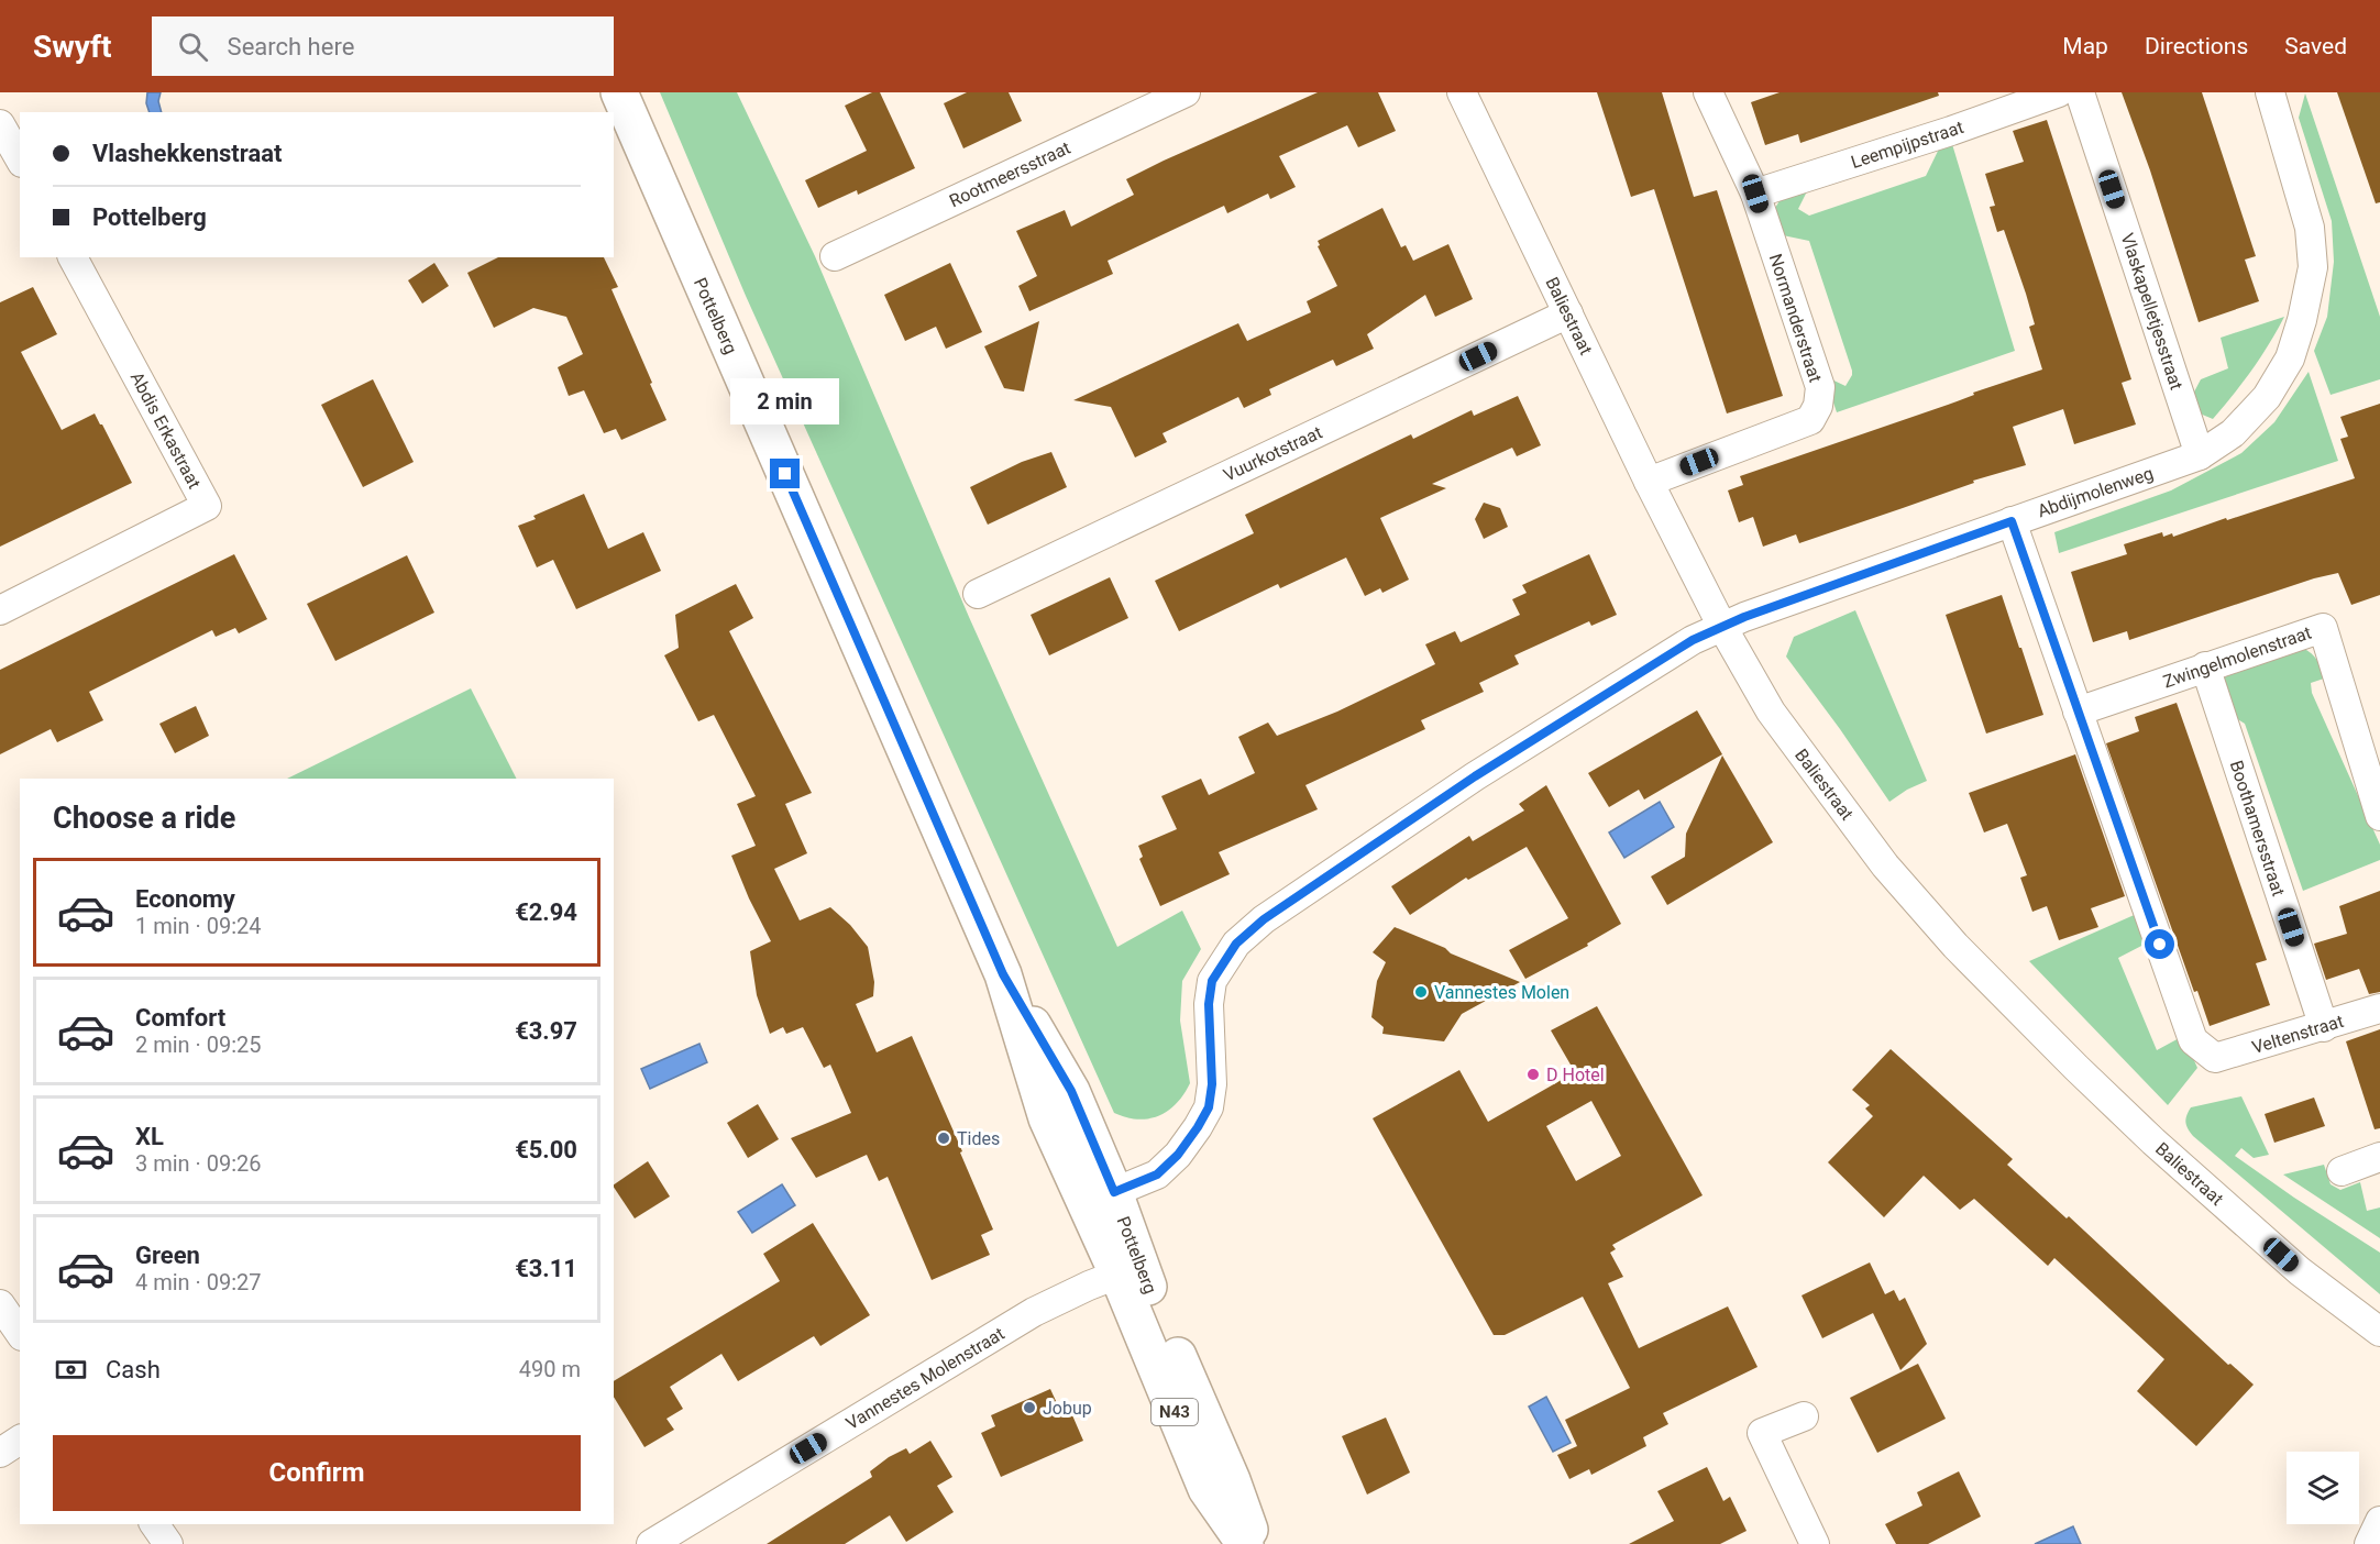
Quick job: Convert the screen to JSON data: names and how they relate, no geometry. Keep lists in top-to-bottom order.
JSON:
{
  "streets": {
    "main road": ["Pottelberg", "N43"],
    "street": [
      "Leempijpstraat",
      "Rootmeersstraat",
      "Vlaskapelletjesstraat",
      "Baliestraat",
      "Normanderstraat",
      "Abdis Erkastraat",
      "Vuurkotstraat",
      "Abdijmolenweg",
      "Zwingelmolenstraat",
      "Boothamersstraat",
      "Veltenstraat",
      "Vannestes Molenstraat"
    ]
  },
  "crossings": [
    ["Leempijpstraat", "Normanderstraat"],
    ["Vlaskapelletjesstraat", "Abdijmolenweg"],
    ["Pottelberg", "Abdijmolenweg"],
    ["Pottelberg", "Vannestes Molenstraat"],
    ["Baliestraat", "Normanderstraat"],
    ["Baliestraat", "Vuurkotstraat"],
    ["Baliestraat", "Abdijmolenweg"],
    ["Zwingelmolenstraat", "Boothamersstraat"],
    ["Zwingelmolenstraat", "Veltenstraat"],
    ["Boothamersstraat", "Veltenstraat"]
  ],
  "places": [
    "Vannestes Molen",
    "D Hotel",
    "Tides",
    "Jobup"
  ],
  "page": {
    "header": "Swyft",
    "search": "Search here",
    "nav": ["Map", "Directions", "Saved"],
    "banner": ["Vlashekkenstraat", "Pottelberg"],
    "bubble": "2 min",
    "heading": "Choose a ride",
    "list": [
      {
        "name": "Economy",
        "note": "1 min · 09:24",
        "value": "€2.94"
      },
      {
        "name": "Comfort",
        "note": "2 min · 09:25",
        "value": "€3.97"
      },
      {
        "name": "XL",
        "note": "3 min · 09:26",
        "value": "€5.00"
      },
      {
        "name": "Green",
        "note": "4 min · 09:27",
        "value": "€3.11"
      }
    ],
    "pay": ["Cash", "490 m"],
    "buttons": "Confirm"
  }
}
